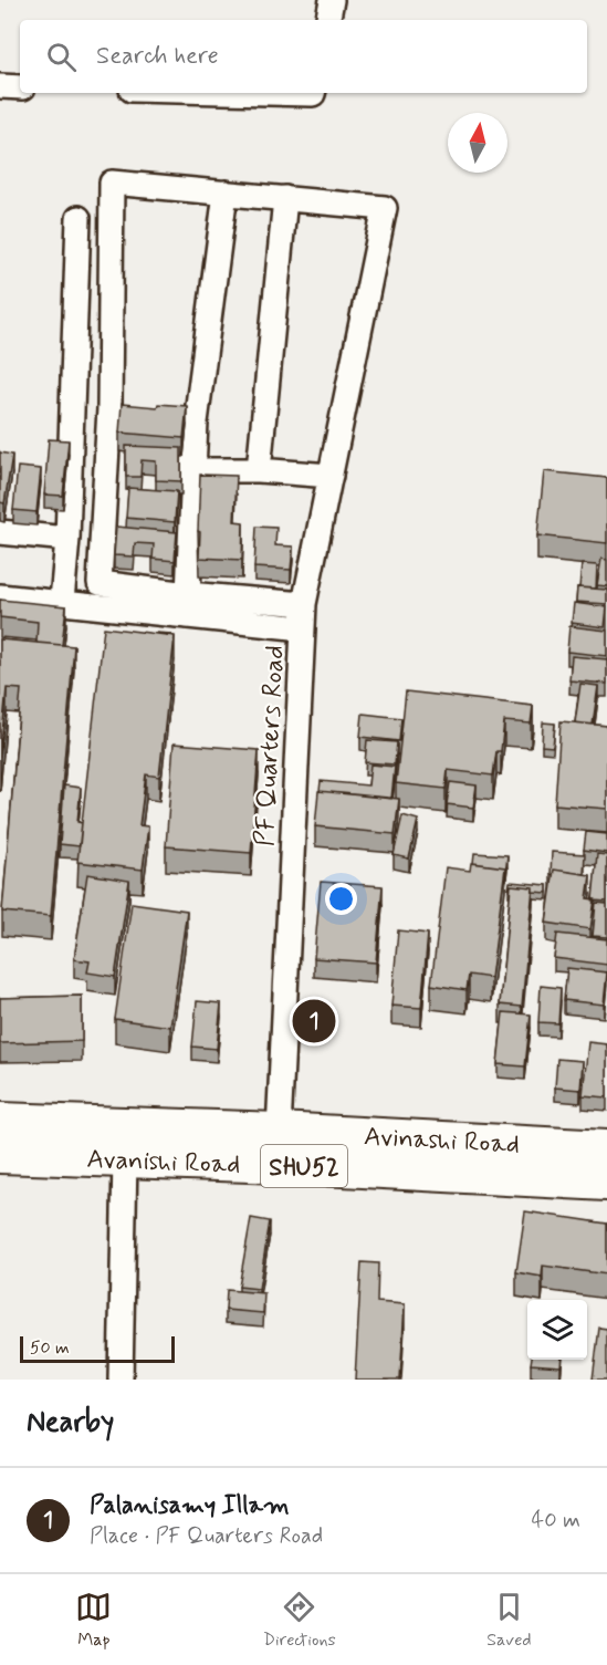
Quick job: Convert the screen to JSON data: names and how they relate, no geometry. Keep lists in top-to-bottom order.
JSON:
{
  "streets": {
    "main road": ["Avinashi Road", "Avanishi Road", "SHU52"],
    "street": ["PF Quarters Road"]
  },
  "crossings": [
    ["PF Quarters Road", "Avinashi Road"]
  ],
  "scale_bar": "50 m",
  "north": "top",
  "page": {
    "search": "Search here",
    "pins": "1",
    "scale": "50 m",
    "heading": "Nearby",
    "list": [
      {
        "mark": "1",
        "name": "Palanisamy Illam",
        "note": "Place · PF Quarters Road",
        "value": "40 m"
      }
    ],
    "nav": ["Map", "Directions", "Saved"]
  }
}
